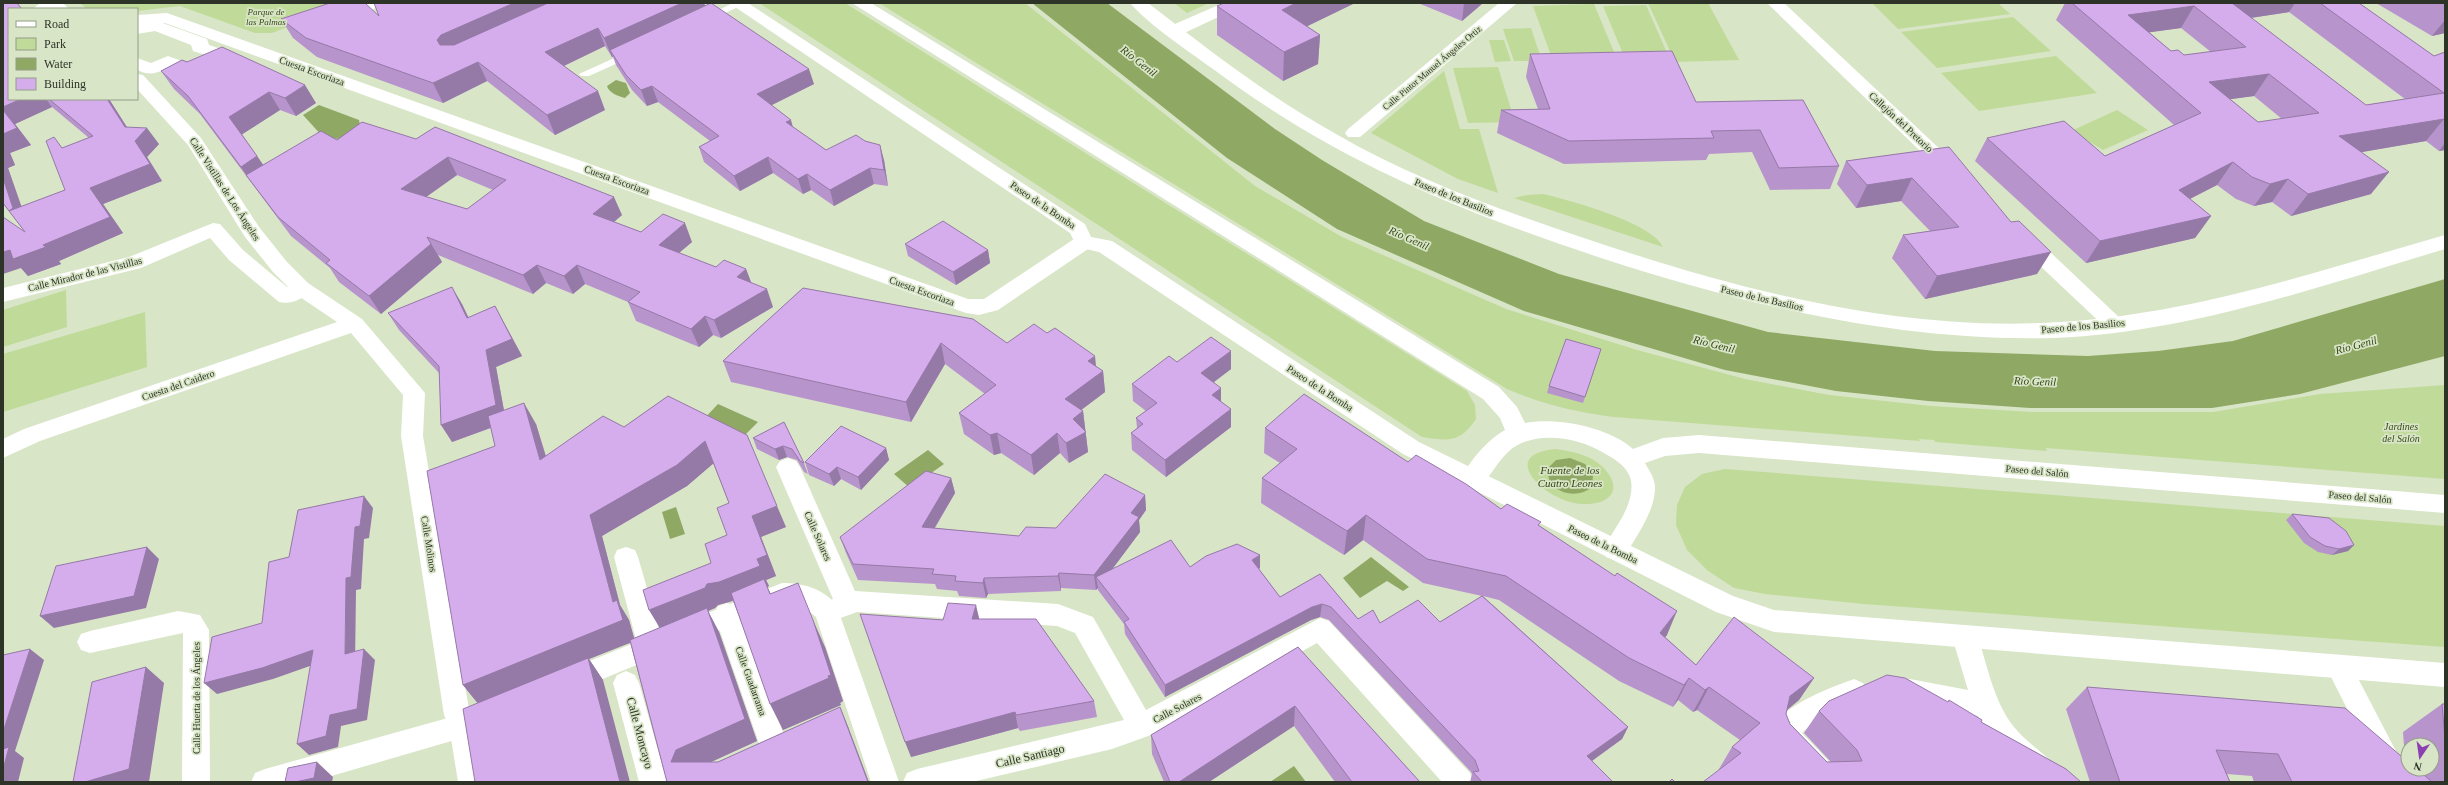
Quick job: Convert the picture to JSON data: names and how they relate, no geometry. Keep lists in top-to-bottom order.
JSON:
{
  "streets": {
    "main road": [
      "Calle Pintor Manuel Ángeles Ortiz",
      "Cuesta Escoriaza",
      "Callejón del Pretorio",
      "Calle Vistillas de Los Ángeles",
      "Paseo de los Basilios",
      "Paseo de la Bomba",
      "Calle Mirador de las Vistillas",
      "Cuesta del Caidero",
      "Paseo del Salón",
      "Calle Solares",
      "Calle Molinos",
      "Calle Guadarrama",
      "Calle Huerta de los Ángeles",
      "Calle Moncayo",
      "Calle Santiago"
    ]
  },
  "crossings": [
    ["Cuesta Escoriaza", "Paseo de la Bomba"],
    ["Calle Vistillas de Los Ángeles", "Calle Mirador de las Vistillas"],
    ["Calle Vistillas de Los Ángeles", "Cuesta del Caidero"],
    ["Calle Vistillas de Los Ángeles", "Calle Molinos"],
    ["Cuesta del Caidero", "Calle Molinos"],
    ["Calle Solares", "Calle Santiago"]
  ],
  "water": ["Río Genil", "Fuente de los Cuatro Leones"],
  "parks": ["Parque de las Palmas", "Jardines del Salón"],
  "legend": [
    "Road",
    "Park",
    "Water",
    "Building"
  ],
  "north": "bottom"
}
